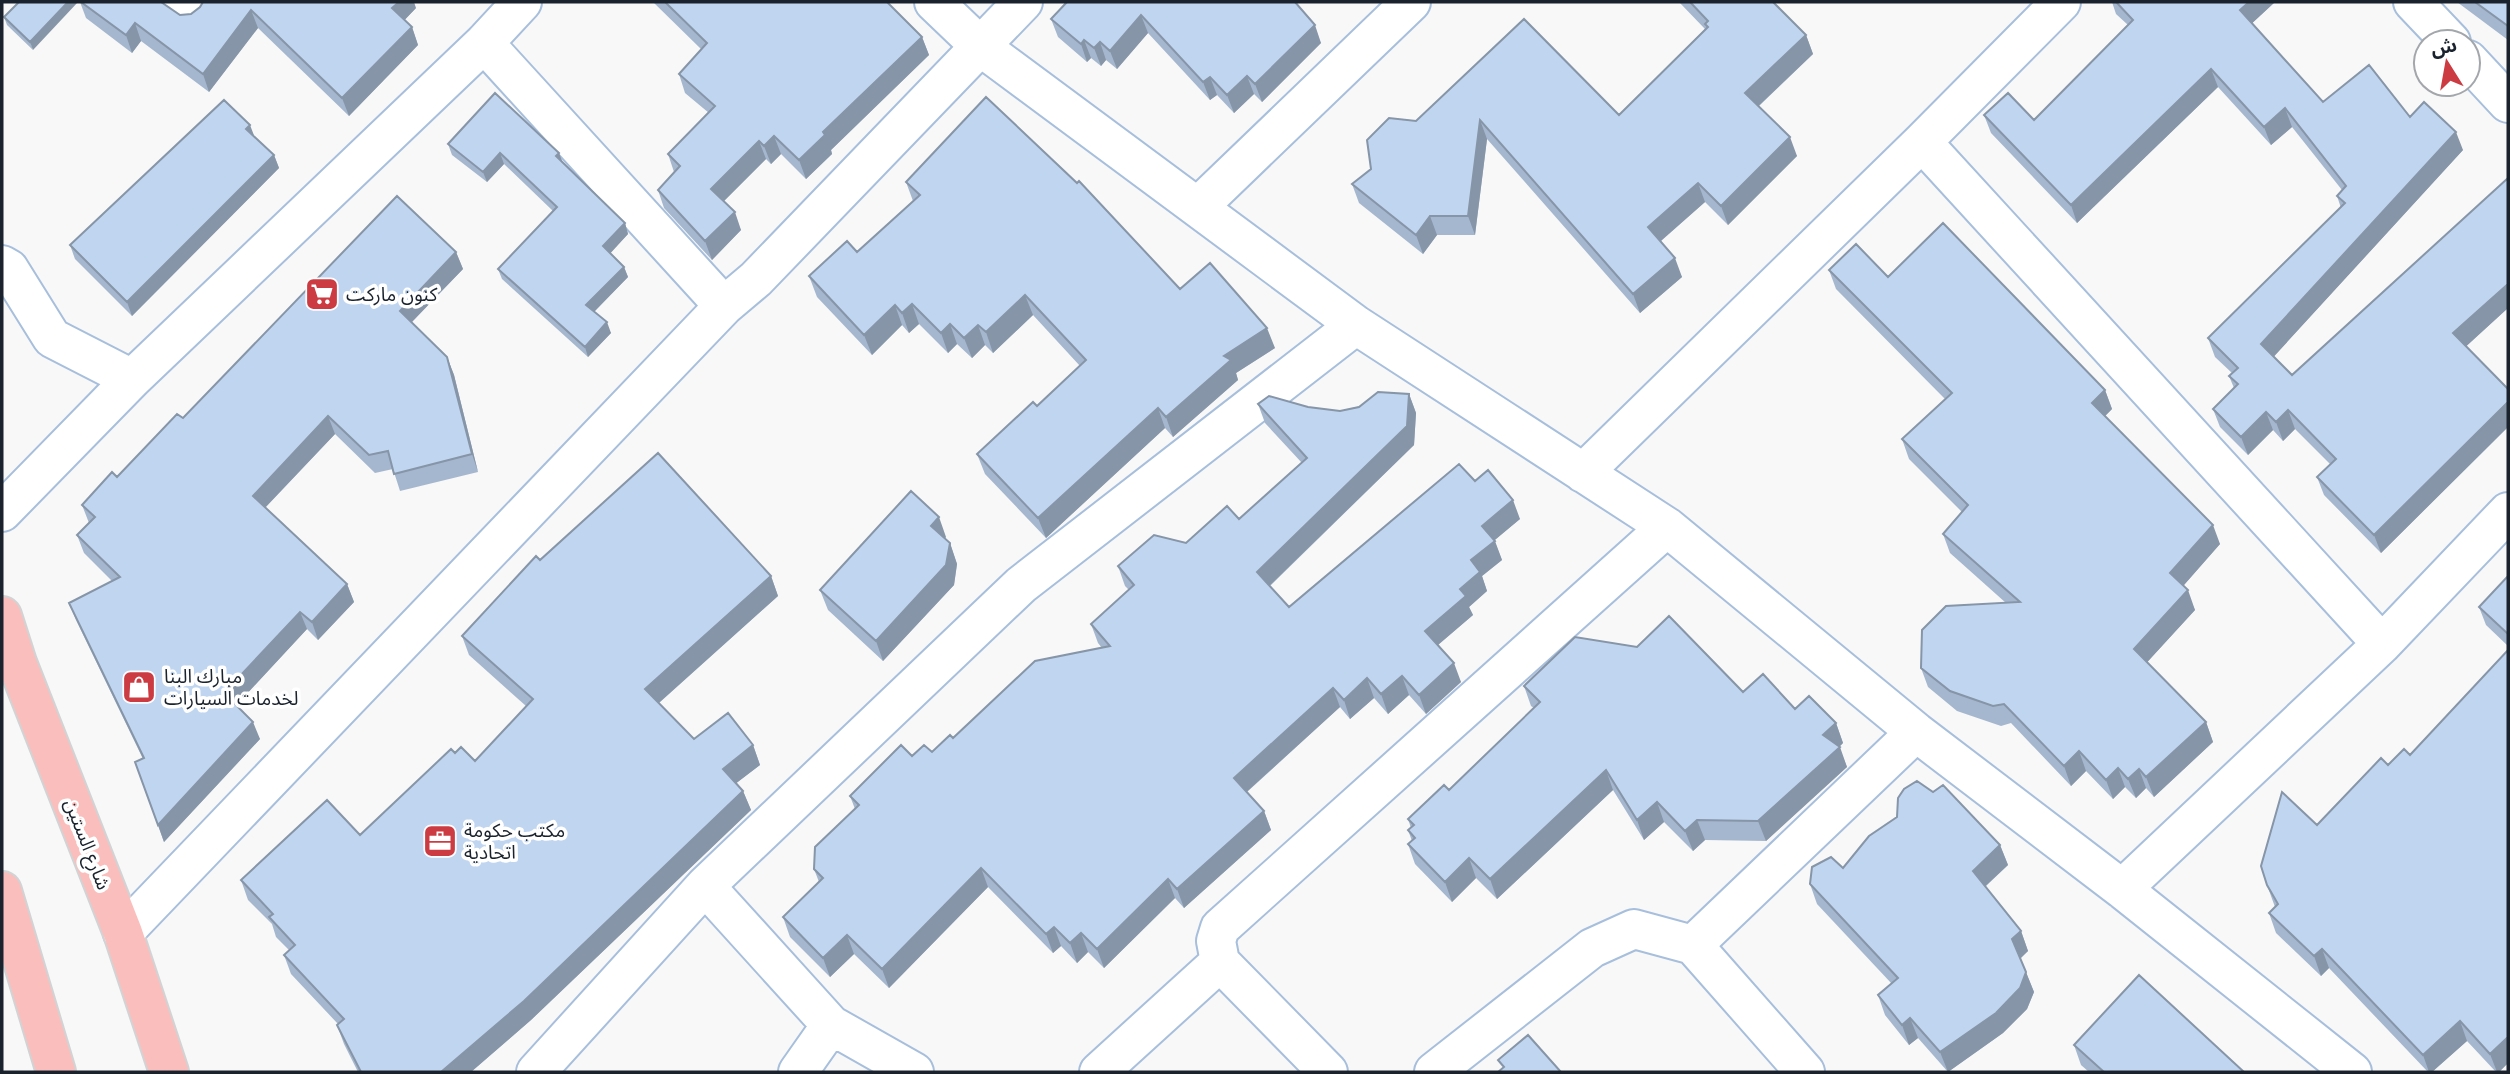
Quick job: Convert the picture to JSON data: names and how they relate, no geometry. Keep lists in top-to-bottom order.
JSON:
{
  "streets": {
    "main road": ["شارع الستين"]
  },
  "places": {
    "supermarket": ["كنون ماركت"],
    "shop": ["مبارك البنا لخدمات السيارات"],
    "office": ["مكتب حكومة اتحادية"]
  },
  "north": "top"
}
